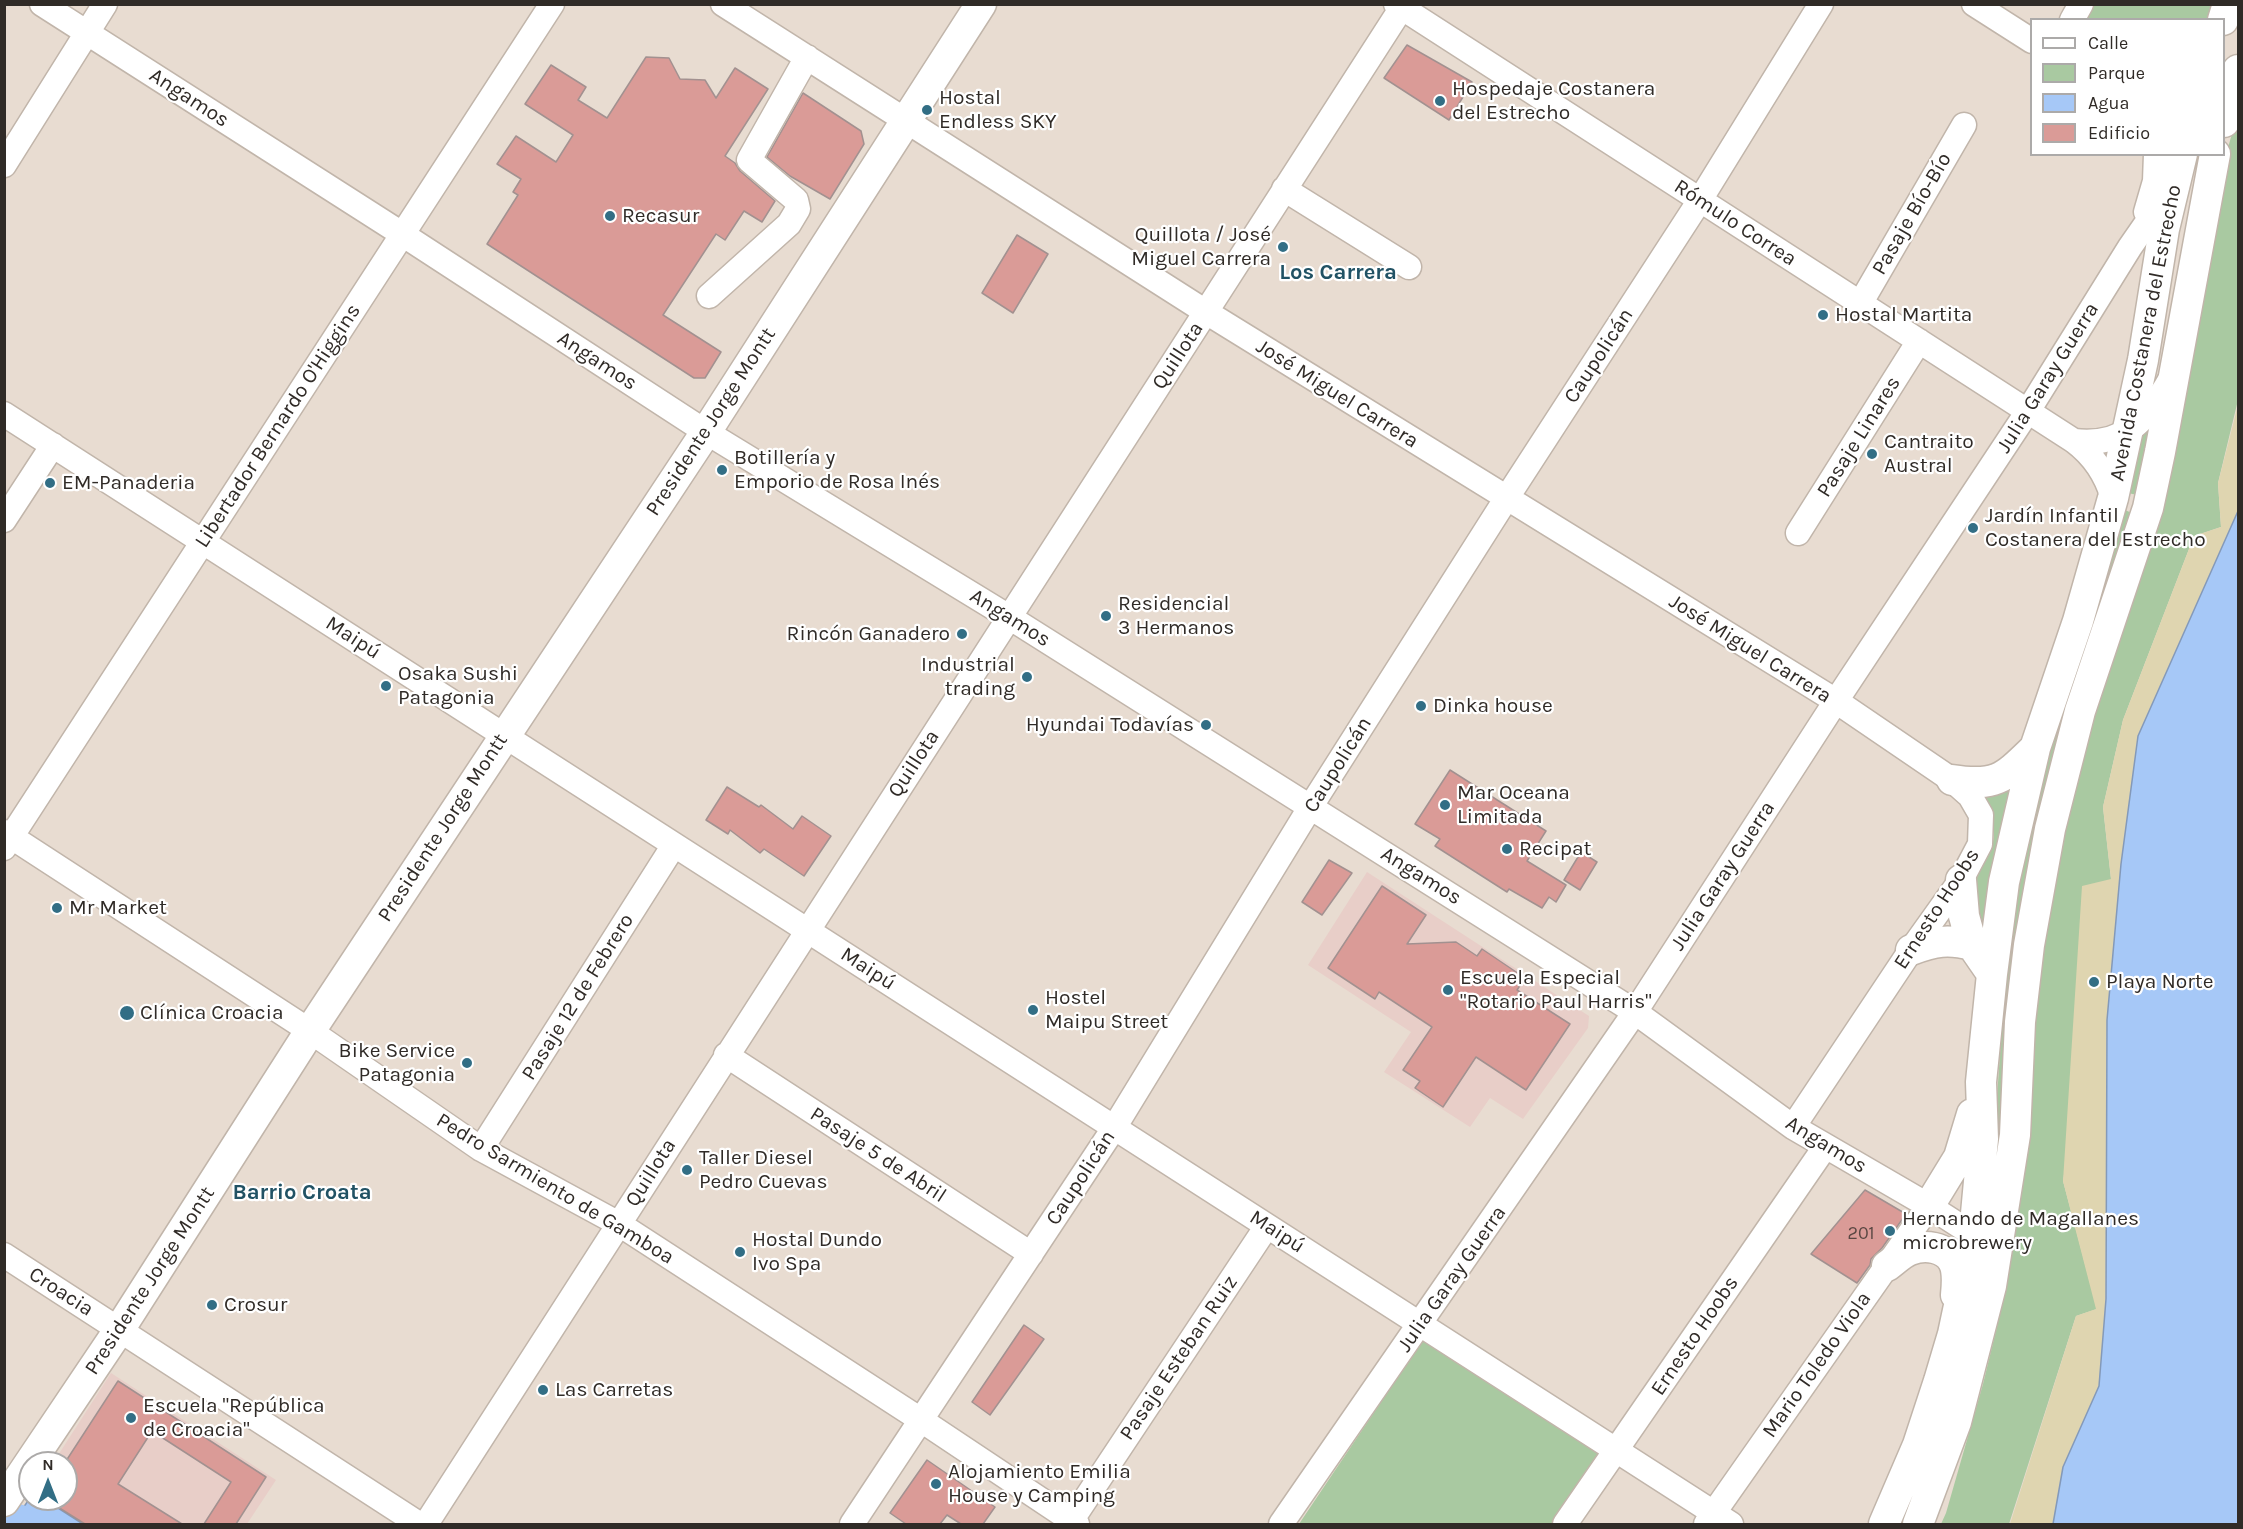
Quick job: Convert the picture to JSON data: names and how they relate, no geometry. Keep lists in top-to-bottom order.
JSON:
{
  "streets": {
    "main road": ["Avenida Costanera del Estrecho", "Presidente Jorge Montt"],
    "street": [
      "Angamos",
      "Pasaje Bío-Bío",
      "Rómulo Correa",
      "Quillota",
      "Caupolicán",
      "Julia Garay Guerra",
      "José Miguel Carrera",
      "Libertador Bernardo O'Higgins",
      "Pasaje Linares",
      "Maipú",
      "Ernesto Hoobs",
      "Pasaje 12 de Febrero",
      "Pasaje 5 de Abril",
      "Pedro Sarmiento de Gamboa",
      "Croacia",
      "Pasaje Esteban Ruiz",
      "Mario Toledo Viola"
    ]
  },
  "crossings": [
    ["Angamos", "Avenida Costanera del Estrecho"],
    ["Angamos", "Quillota"],
    ["Angamos", "Caupolicán"],
    ["Angamos", "Julia Garay Guerra"],
    ["Angamos", "Presidente Jorge Montt"],
    ["Angamos", "Libertador Bernardo O'Higgins"],
    ["Angamos", "Ernesto Hoobs"],
    ["Angamos", "Mario Toledo Viola"],
    ["Pasaje Bío-Bío", "Rómulo Correa"],
    ["Rómulo Correa", "Avenida Costanera del Estrecho"],
    ["Rómulo Correa", "Quillota"],
    ["Rómulo Correa", "Caupolicán"],
    ["Rómulo Correa", "Julia Garay Guerra"],
    ["Rómulo Correa", "Pasaje Linares"],
    ["Avenida Costanera del Estrecho", "Julia Garay Guerra"],
    ["Quillota", "José Miguel Carrera"],
    ["Quillota", "Maipú"],
    ["Quillota", "Pasaje 5 de Abril"],
    ["Quillota", "Pedro Sarmiento de Gamboa"],
    ["Caupolicán", "José Miguel Carrera"],
    ["Caupolicán", "Maipú"],
    ["Caupolicán", "Pasaje 5 de Abril"],
    ["Caupolicán", "Pedro Sarmiento de Gamboa"],
    ["Julia Garay Guerra", "José Miguel Carrera"],
    ["Julia Garay Guerra", "Maipú"],
    ["José Miguel Carrera", "Presidente Jorge Montt"],
    ["José Miguel Carrera", "Ernesto Hoobs"],
    ["Presidente Jorge Montt", "Maipú"],
    ["Presidente Jorge Montt", "Pedro Sarmiento de Gamboa"],
    ["Presidente Jorge Montt", "Croacia"],
    ["Libertador Bernardo O'Higgins", "Maipú"],
    ["Libertador Bernardo O'Higgins", "Pedro Sarmiento de Gamboa"],
    ["Maipú", "Ernesto Hoobs"],
    ["Maipú", "Pasaje 12 de Febrero"],
    ["Maipú", "Pasaje Esteban Ruiz"],
    ["Maipú", "Mario Toledo Viola"],
    ["Pasaje 12 de Febrero", "Pedro Sarmiento de Gamboa"],
    ["Pedro Sarmiento de Gamboa", "Pasaje Esteban Ruiz"]
  ],
  "districts": ["Los Carrera", "Barrio Croata"],
  "places": [
    "Hospedaje Costanera del Estrecho",
    "Hostal Endless SKY",
    "Recasur",
    "Quillota / José Miguel Carrera",
    "Hostal Martita",
    "Cantraito Austral",
    "Botillería y Emporio de Rosa Inés",
    "EM-Panaderia",
    "Jardín Infantil Costanera del Estrecho",
    "Residencial 3 Hermanos",
    "Rincón Ganadero",
    "Industrial trading",
    "Osaka Sushi Patagonia",
    "Dinka house",
    "Hyundai Todavías",
    "Mar Oceana Limitada",
    "Recipat",
    "Mr Market",
    "Playa Norte",
    "Escuela Especial \"Rotario Paul Harris\"",
    "Hostel Maipu Street",
    "Clínica Croacia",
    "Bike Service Patagonia",
    "Taller Diesel Pedro Cuevas",
    "Hernando de Magallanes microbrewery",
    "Hostal Dundo Ivo Spa",
    "Crosur",
    "Las Carretas",
    "Escuela \"República de Croacia\"",
    "Alojamiento Emilia House y Camping"
  ],
  "house_numbers": ["201"],
  "legend": [
    "Calle",
    "Parque",
    "Agua",
    "Edificio"
  ],
  "north": "top"
}
